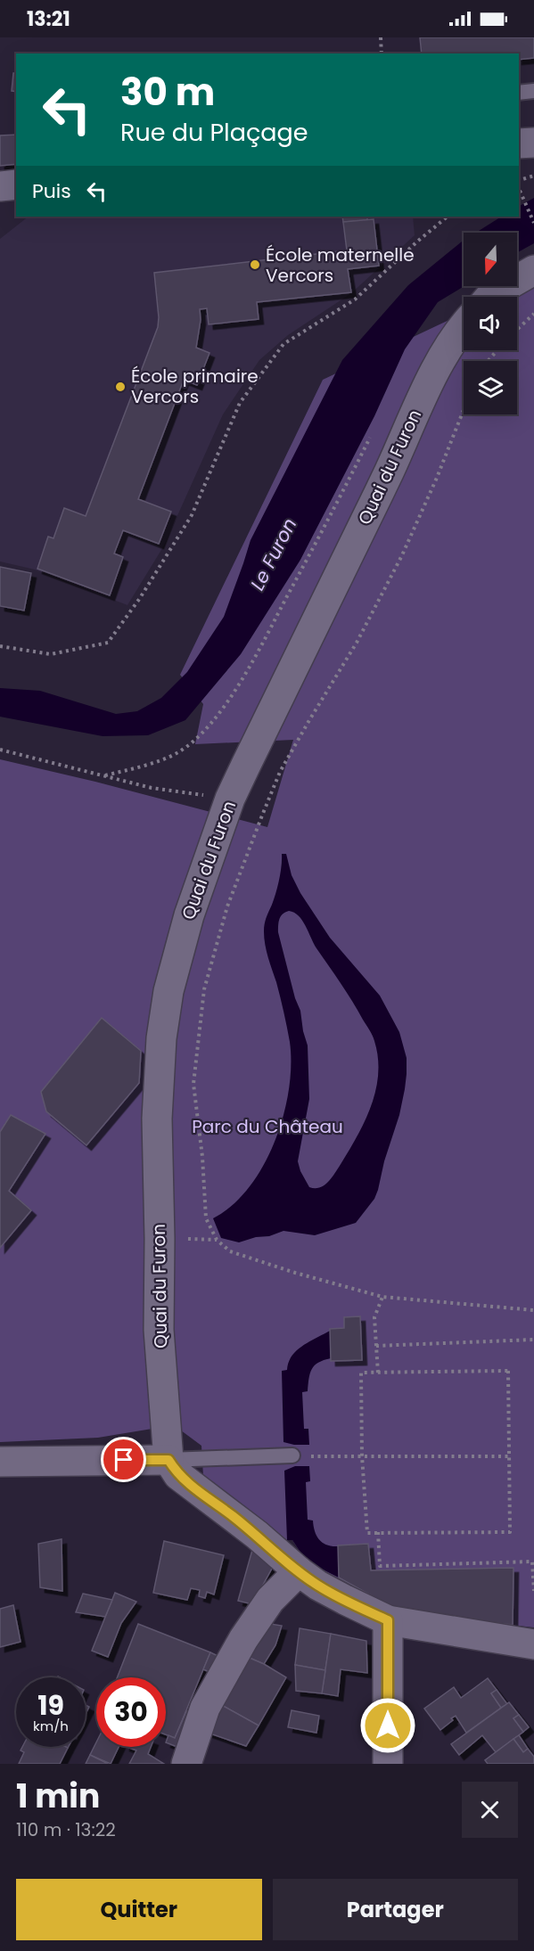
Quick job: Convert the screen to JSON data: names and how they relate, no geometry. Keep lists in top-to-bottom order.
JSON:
{
  "streets": {
    "street": ["Quai du Furon"]
  },
  "water": ["Le Furon"],
  "parks": ["Parc du Château"],
  "places": ["École maternelle Vercors", "École primaire Vercors"],
  "north": "bottom",
  "page": {
    "status": "13:21",
    "turn": ["30 m", "Rue du Plaçage"],
    "then": "Puis",
    "speed": "19 km/h",
    "limit": "30",
    "heading": ["1 min", "110 m · 13:22"],
    "buttons": ["Quitter", "Partager"]
  }
}
